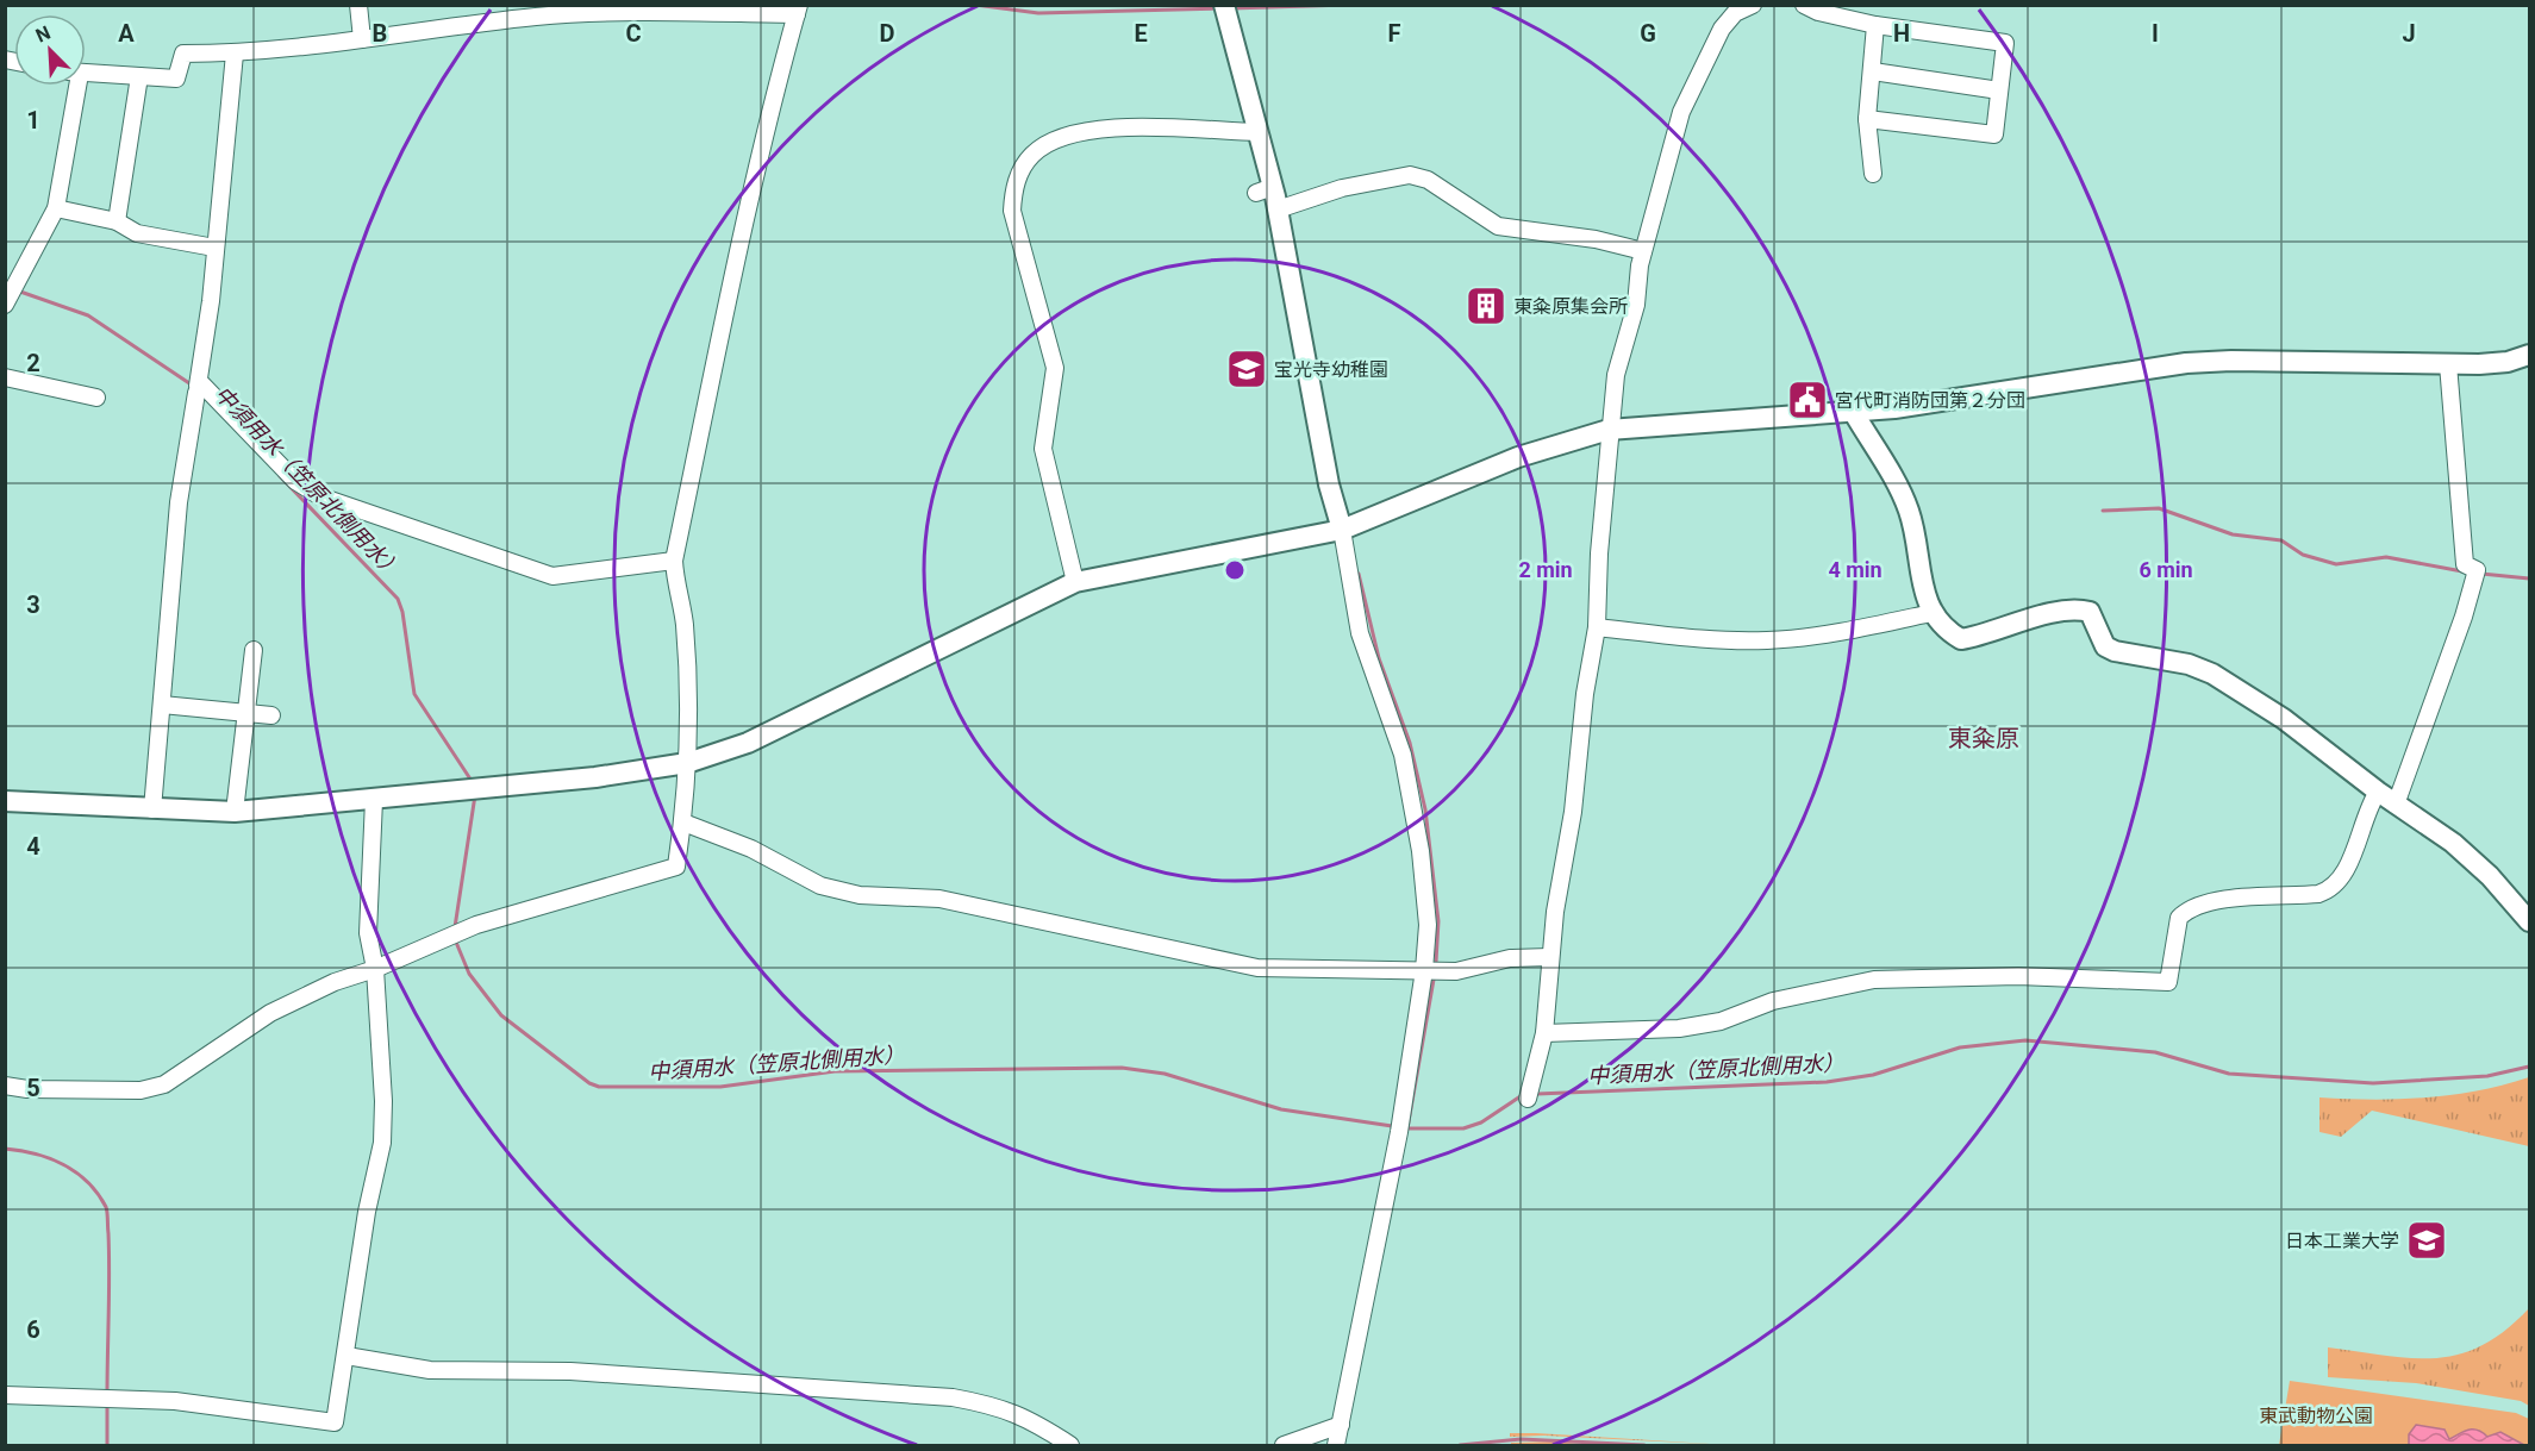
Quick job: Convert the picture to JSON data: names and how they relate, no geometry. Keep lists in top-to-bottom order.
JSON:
{
  "districts": ["東粂原"],
  "water": ["中須用水（笠原北側用水）"],
  "parks": ["東武動物公園"],
  "places": {
    "building": ["東粂原集会所"],
    "school or university": ["宝光寺幼稚園", "日本工業大学"],
    "public building": ["宮代町消防団第２分団"]
  },
  "north": "top left",
  "grid": {
    "columns": [
      "A",
      "B",
      "C",
      "D",
      "E",
      "F",
      "G",
      "H",
      "I",
      "J"
    ],
    "rows": [
      "1",
      "2",
      "3",
      "4",
      "5",
      "6"
    ]
  },
  "rings": ["2 min", "4 min", "6 min"]
}
